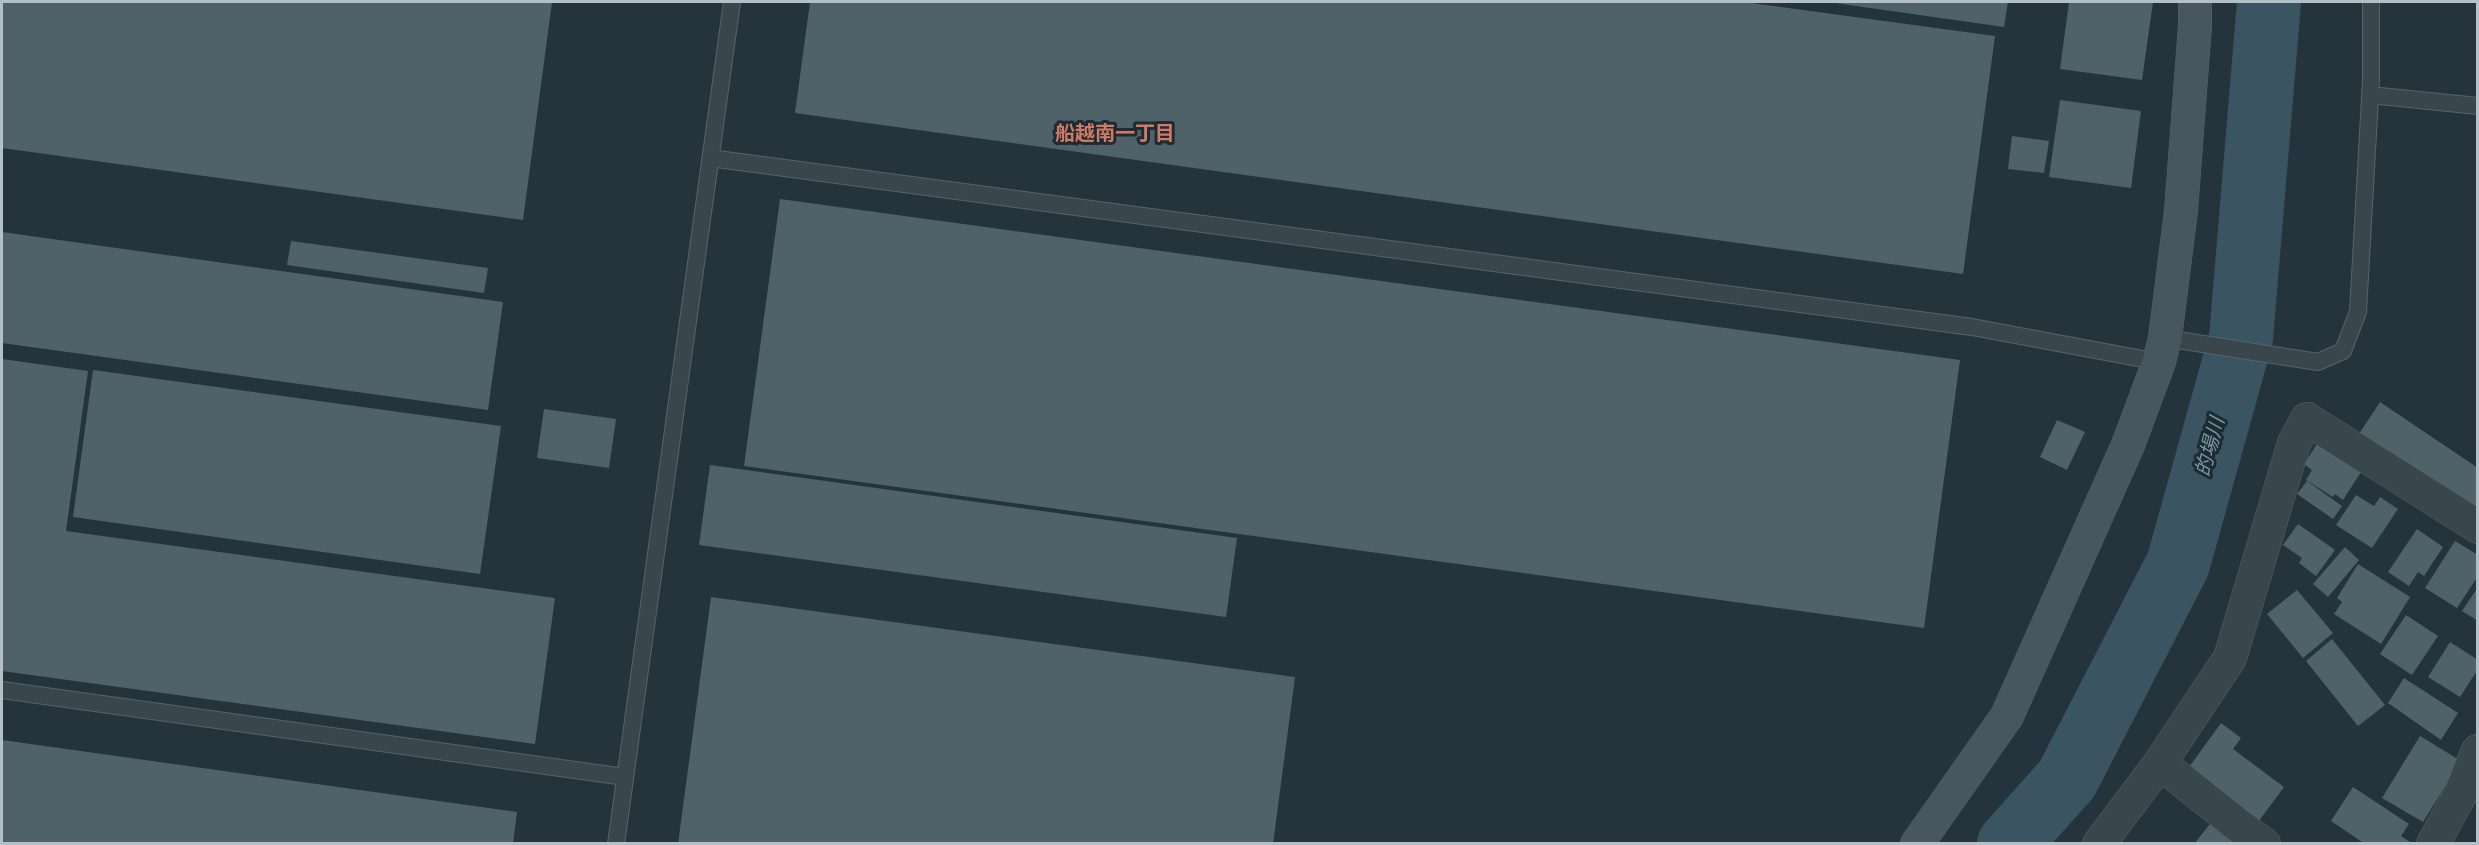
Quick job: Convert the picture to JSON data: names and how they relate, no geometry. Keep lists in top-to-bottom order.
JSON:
{
  "districts": ["船越南一丁目"],
  "water": ["的場川"]
}
